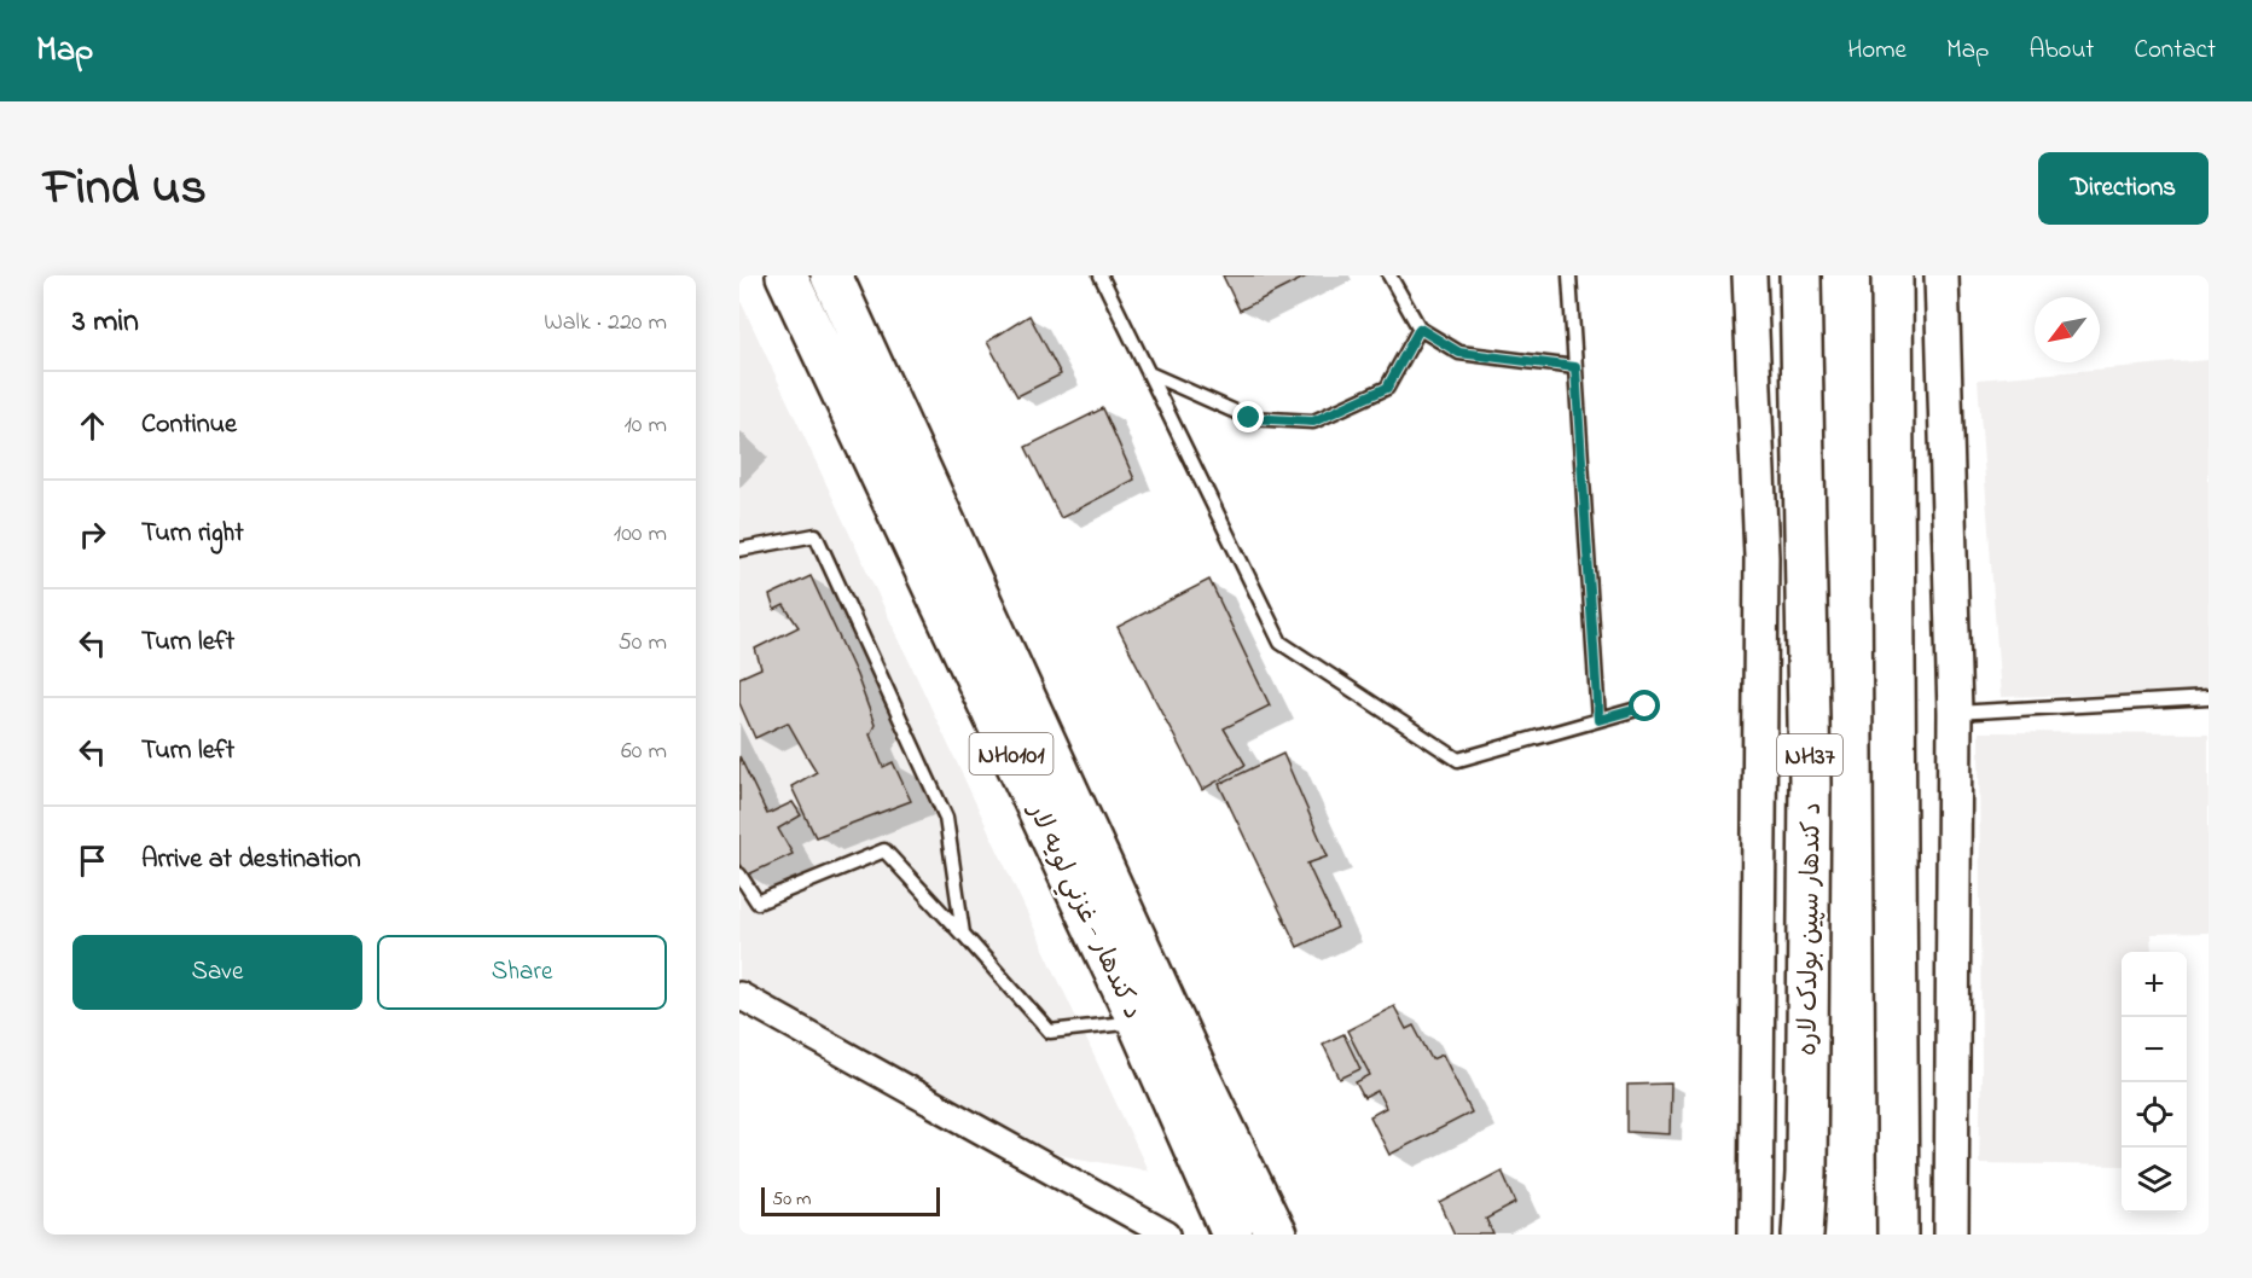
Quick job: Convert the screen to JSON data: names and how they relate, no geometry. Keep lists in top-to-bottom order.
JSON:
{
  "streets": {
    "highway": [
      "NH0101",
      "NH37",
      "د کندهار - غزني لويه لار",
      "د کندهار سپین بولدک لاره"
    ]
  },
  "scale_bar": "50 m",
  "north": "bottom left",
  "page": {
    "header": "Map",
    "nav": [
      "Home",
      "Map",
      "About",
      "Contact"
    ],
    "title": "Find us",
    "buttons": [
      "Directions",
      ["Save", "Share"]
    ],
    "heading": ["3 min", "Walk · 220 m"],
    "list": [
      ["Continue", "10 m"],
      ["Turn right", "100 m"],
      ["Turn left", "50 m"],
      ["Turn left", "60 m"],
      "Arrive at destination"
    ],
    "map_buttons": ["+", "−"],
    "scale": "50 m"
  }
}
